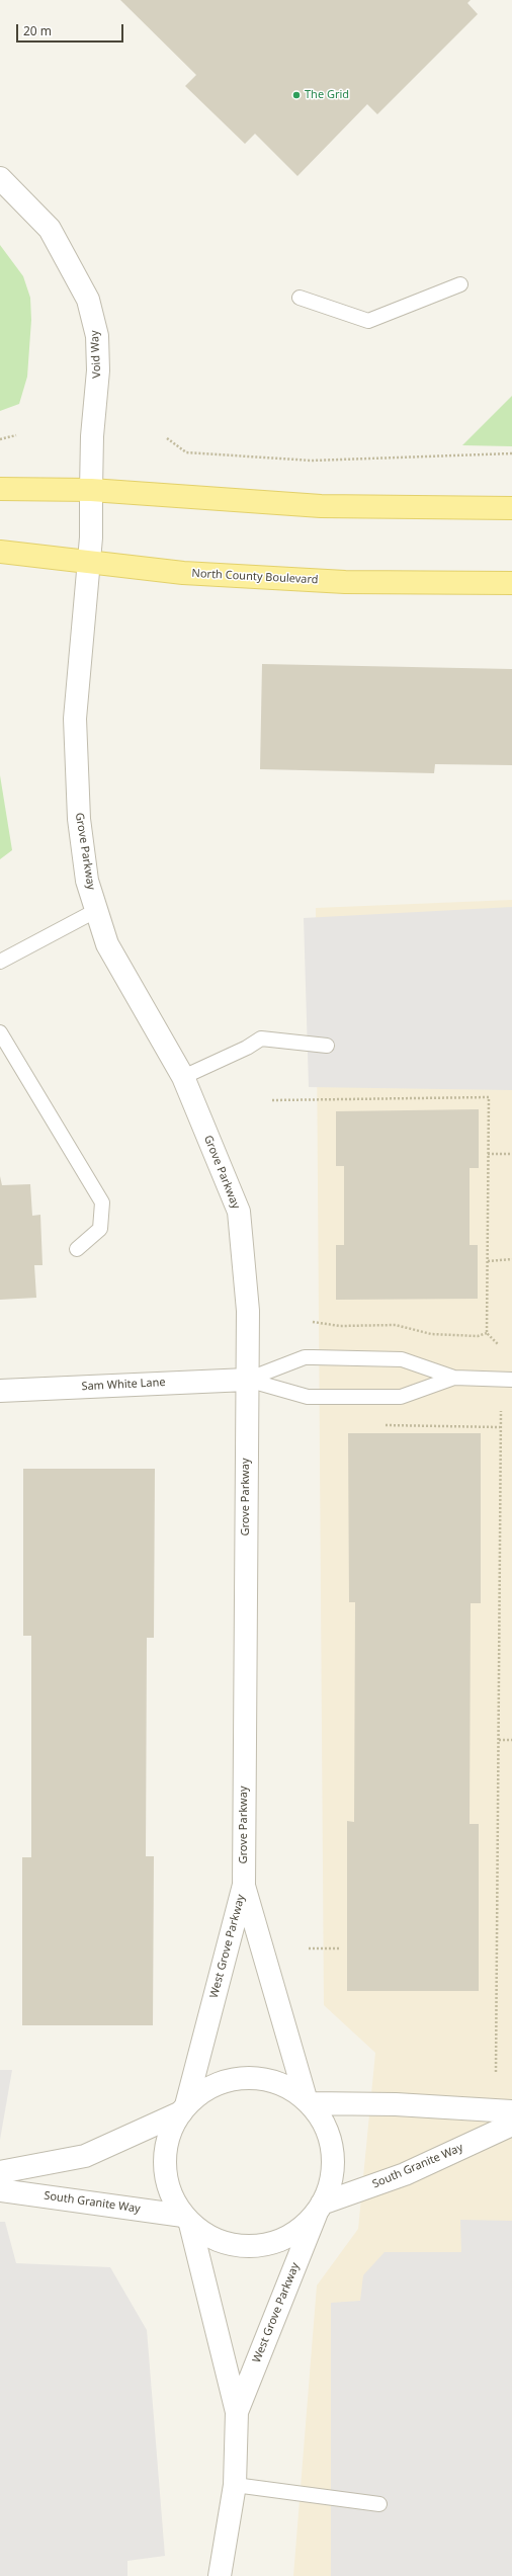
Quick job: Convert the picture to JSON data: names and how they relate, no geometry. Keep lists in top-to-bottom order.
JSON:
{
  "streets": {
    "main road": ["North County Boulevard"],
    "street": [
      "Void Way",
      "Grove Parkway",
      "Sam White Lane",
      "West Grove Parkway",
      "South Granite Way"
    ]
  },
  "crossings": [
    ["Void Way", "Grove Parkway"],
    ["North County Boulevard", "Grove Parkway"],
    ["Grove Parkway", "Sam White Lane"],
    ["Grove Parkway", "West Grove Parkway"],
    ["West Grove Parkway", "South Granite Way"]
  ],
  "places": ["The Grid"],
  "scale_bar": "20 m"
}
